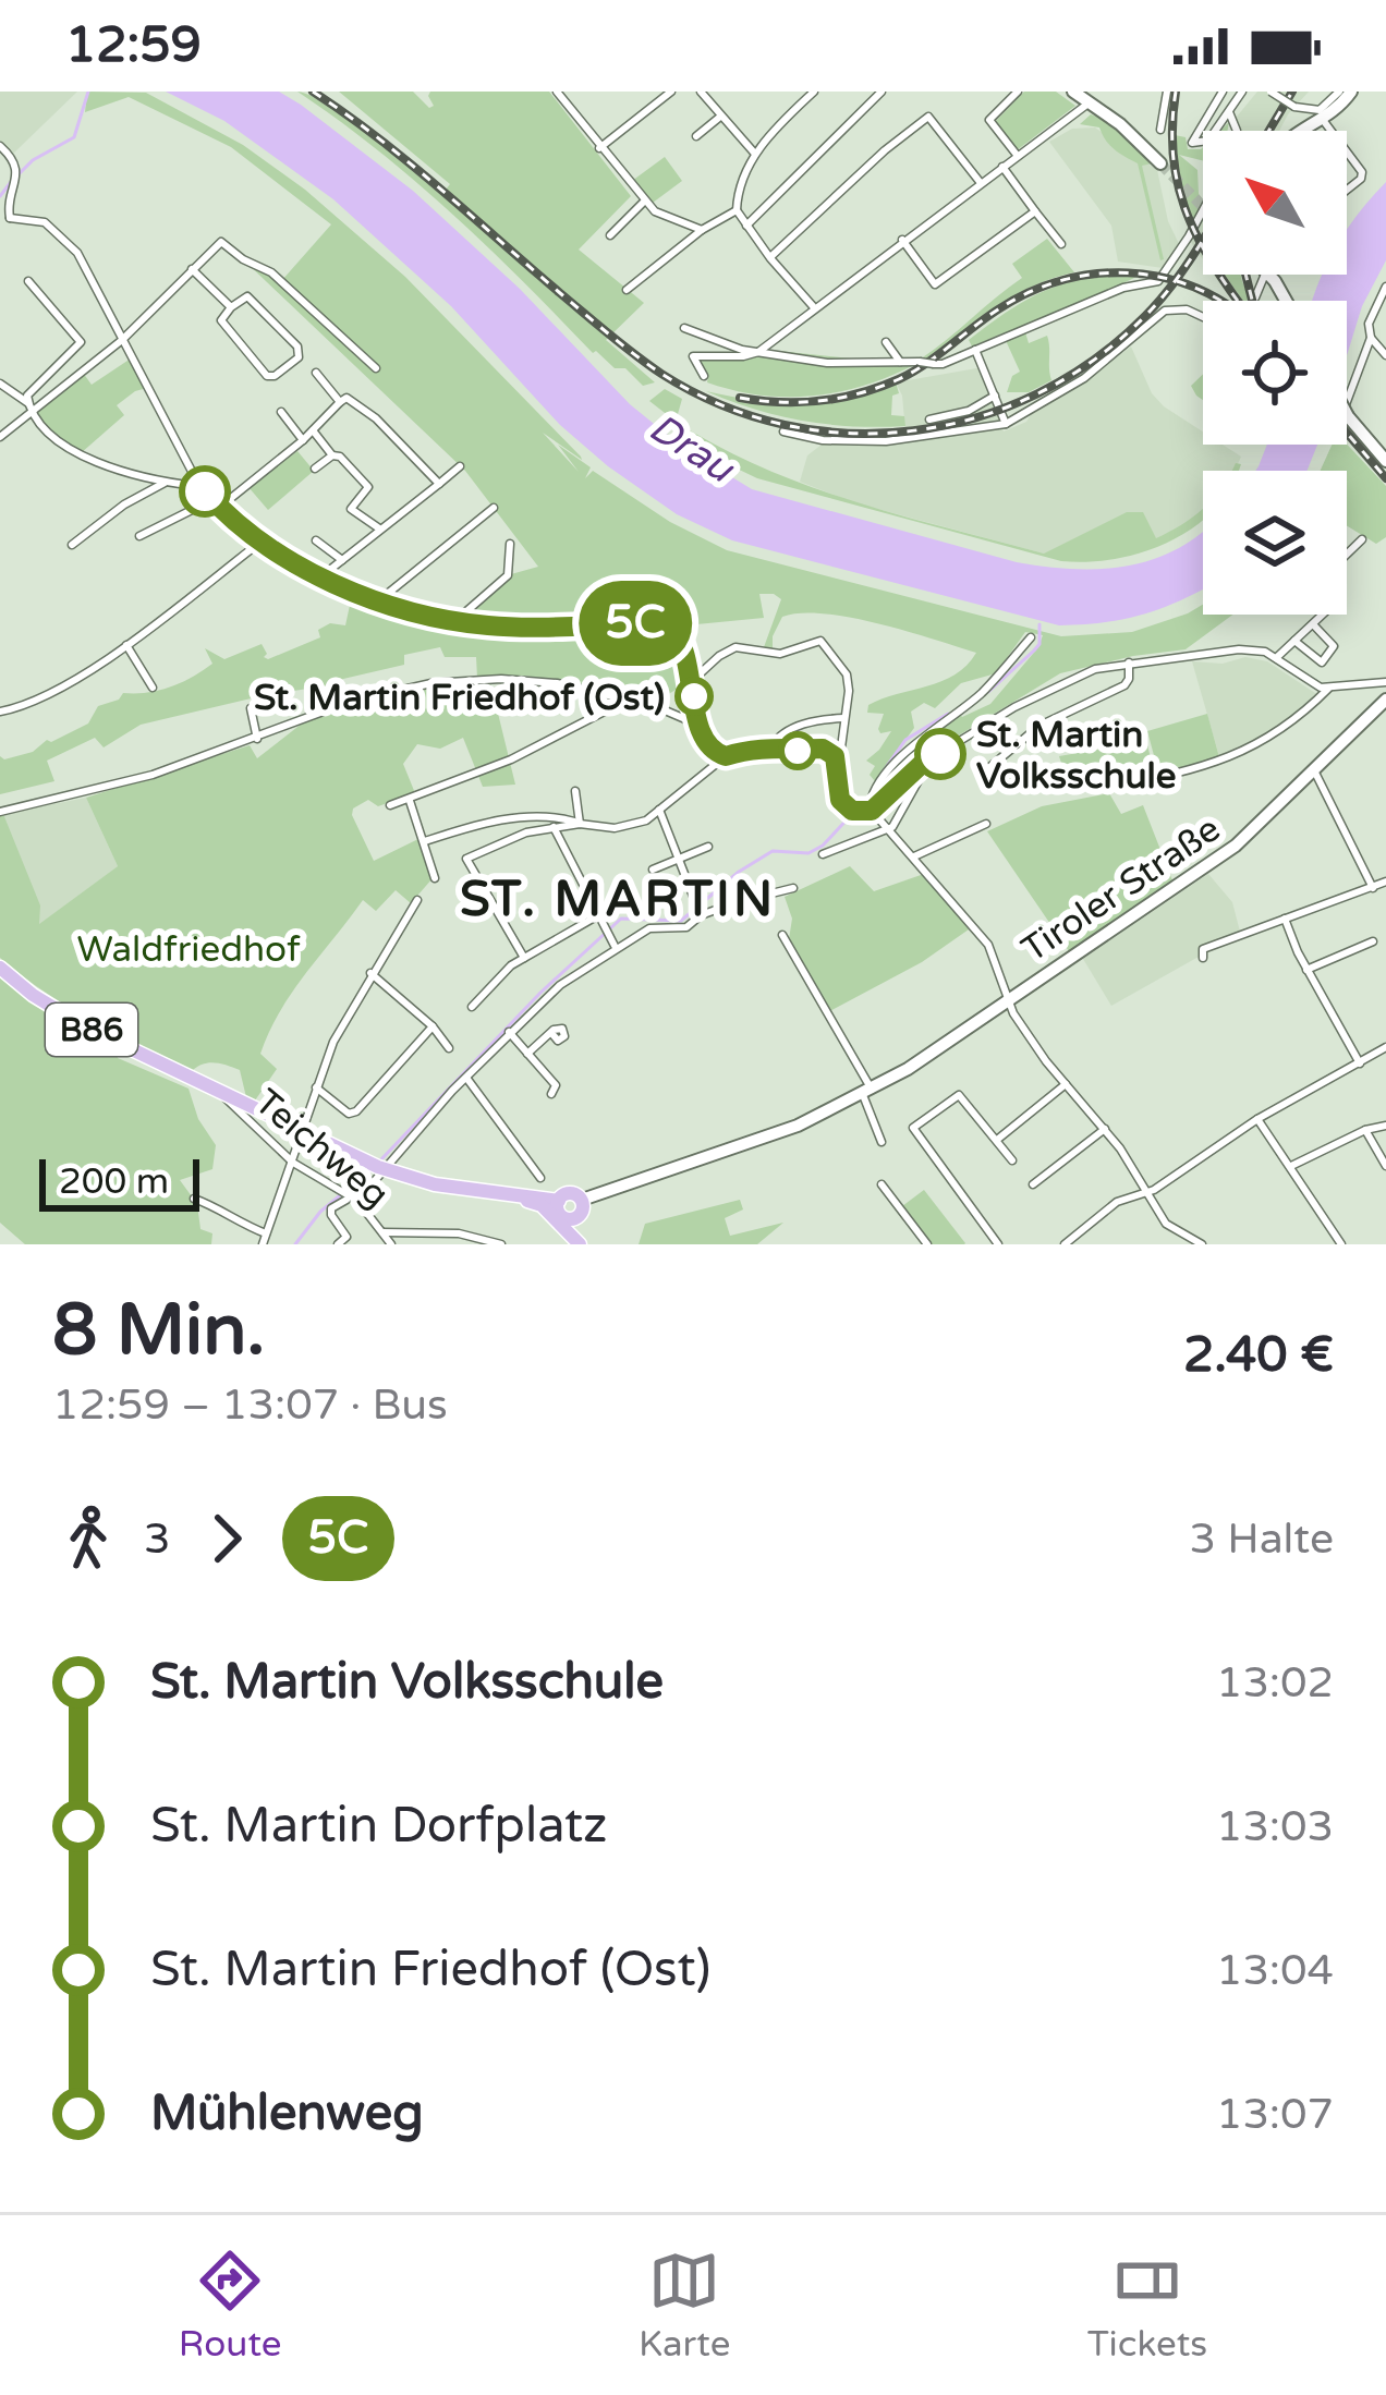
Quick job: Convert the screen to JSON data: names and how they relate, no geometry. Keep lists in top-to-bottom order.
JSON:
{
  "streets": {
    "main road": ["Tiroler Straße", "B86"],
    "street": ["Teichweg"]
  },
  "crossings": [
    ["Tiroler Straße", "B86"],
    ["B86", "Teichweg"]
  ],
  "districts": ["ST. MARTIN"],
  "water": ["Drau"],
  "parks": ["Waldfriedhof"],
  "places": ["St. Martin Friedhof (Ost)", "St. Martin Volksschule"],
  "lines": ["bus line 5C"],
  "scale_bar": "200 m",
  "north": "top left",
  "page": {
    "status": "12:59",
    "on_map": "5C",
    "scale": "200 m",
    "heading": ["8 Min.", "12:59 – 13:07 · Bus", "2.40 €"],
    "legs": ["3", "5C", "3 Halte"],
    "list": [
      {
        "name": "St. Martin Volksschule",
        "value": "13:02"
      },
      {
        "name": "St. Martin Dorfplatz",
        "value": "13:03"
      },
      {
        "name": "St. Martin Friedhof (Ost)",
        "value": "13:04"
      },
      {
        "name": "Mühlenweg",
        "value": "13:07"
      }
    ],
    "tabs": ["Route", "Karte", "Tickets"]
  }
}
